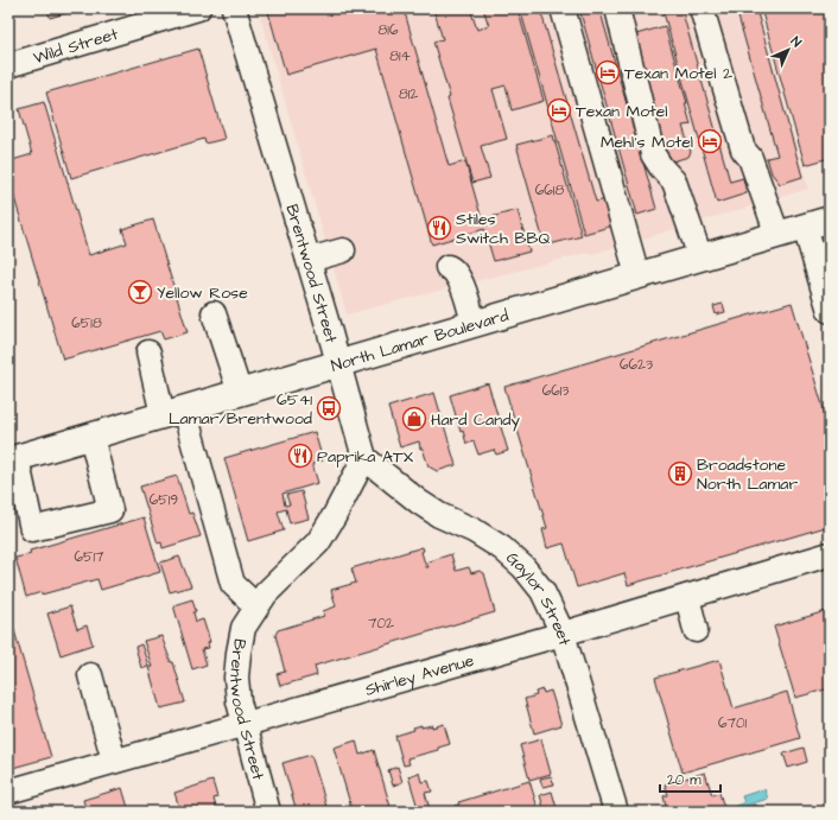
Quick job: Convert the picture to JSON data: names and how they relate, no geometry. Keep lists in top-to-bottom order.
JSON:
{
  "streets": {
    "main road": ["North Lamar Boulevard"],
    "street": [
      "Wild Street",
      "Brentwood Street",
      "Gaylor Street",
      "Shirley Avenue"
    ]
  },
  "crossings": [
    ["Brentwood Street", "North Lamar Boulevard"],
    ["Brentwood Street", "Gaylor Street"],
    ["Brentwood Street", "Shirley Avenue"],
    ["Gaylor Street", "Shirley Avenue"]
  ],
  "places": {
    "hotel": ["Texan Motel 2", "Texan Motel", "Mehl's Motel"],
    "restaurant": ["Stiles Switch BBQ", "Paprika ATX"],
    "bar": ["Yellow Rose"],
    "bus stop": ["6541 Lamar/Brentwood"],
    "shop": ["Hard Candy"],
    "building": ["Broadstone North Lamar"]
  },
  "house_numbers": [
    "816",
    "814",
    "812",
    "6618",
    "6518",
    "6623",
    "6613",
    "6519",
    "6517",
    "702",
    "6701"
  ],
  "scale_bar": "20 m",
  "north": "top right"
}
